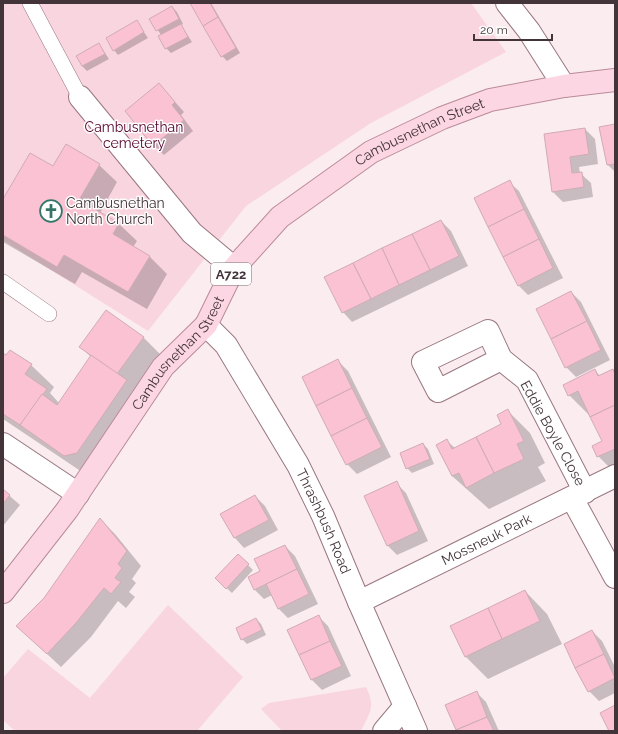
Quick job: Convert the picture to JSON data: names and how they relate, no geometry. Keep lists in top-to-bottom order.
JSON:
{
  "streets": {
    "main road": ["Cambusnethan Street", "A722"],
    "street": ["Eddie Boyle Close", "Thrashbush Road", "Mossneuk Park"]
  },
  "crossings": [
    ["Cambusnethan Street", "A722"],
    ["Cambusnethan Street", "Thrashbush Road"],
    ["Eddie Boyle Close", "Mossneuk Park"],
    ["Thrashbush Road", "Mossneuk Park"]
  ],
  "parks": ["Cambusnethan cemetery"],
  "places": {
    "church": ["Cambusnethan North Church"]
  },
  "scale_bar": "20 m"
}
